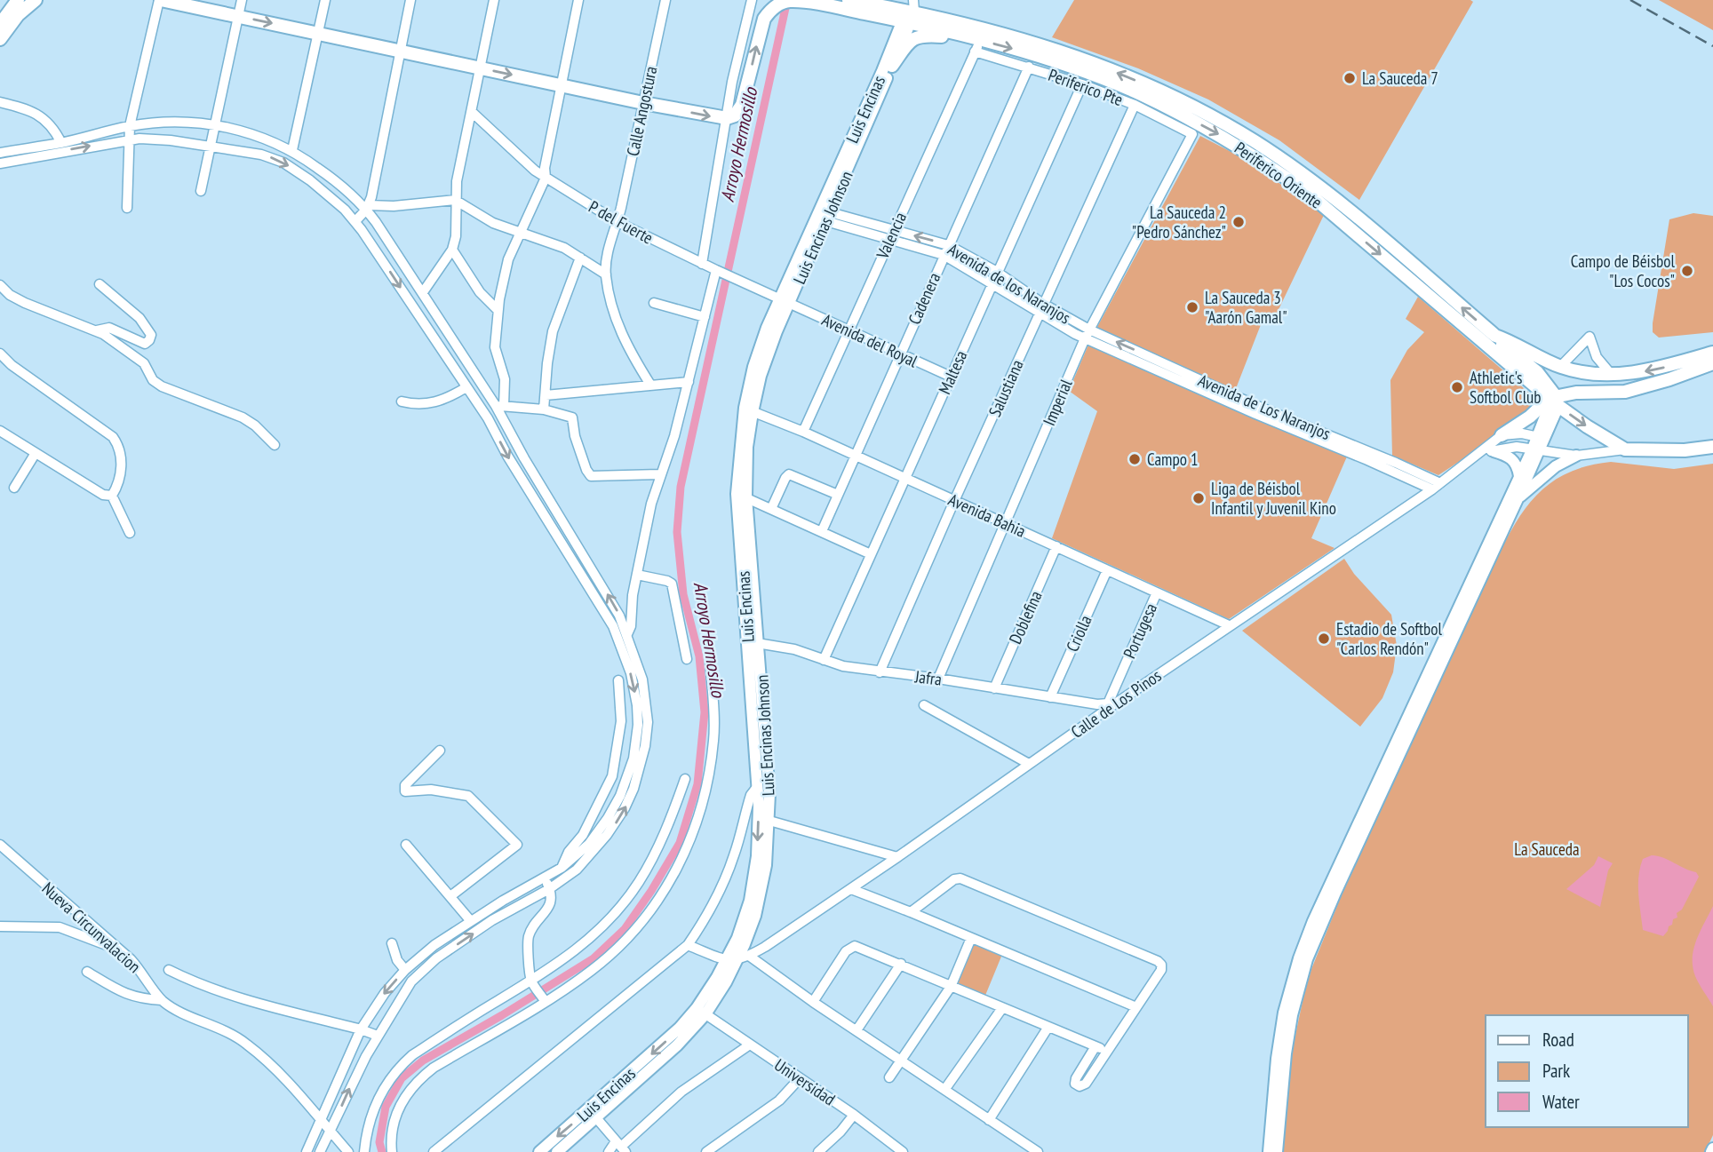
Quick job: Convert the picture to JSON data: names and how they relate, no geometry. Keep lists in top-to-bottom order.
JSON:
{
  "streets": {
    "highway": ["Periferico Oriente"],
    "main road": ["Luis Encinas", "Luis Encinas Johnson"],
    "street": [
      "Periferico Pte",
      "Calle Angostura",
      "P del Fuerte",
      "Valencia",
      "Avenida de los Naranjos",
      "Cadenera",
      "Avenida del Royal",
      "Maltesa",
      "Salustiana",
      "Imperial",
      "Avenida de Los Naranjos",
      "Avenida Bahia",
      "Doblefina",
      "Portugesa",
      "Criolla",
      "Jafra",
      "Calle de Los Pinos",
      "Nueva Circunvalacion",
      "Universidad"
    ]
  },
  "crossings": [
    ["Periferico Pte", "Periferico Oriente"],
    ["Periferico Pte", "Valencia"],
    ["Periferico Pte", "Cadenera"],
    ["Periferico Pte", "Maltesa"],
    ["Periferico Pte", "Salustiana"],
    ["Periferico Pte", "Imperial"],
    ["Luis Encinas", "Periferico Oriente"],
    ["Luis Encinas", "Luis Encinas Johnson"],
    ["Luis Encinas", "Avenida de los Naranjos"],
    ["Luis Encinas", "Jafra"],
    ["Luis Encinas", "Calle de Los Pinos"],
    ["Calle Angostura", "P del Fuerte"],
    ["Periferico Oriente", "Luis Encinas Johnson"],
    ["Periferico Oriente", "Valencia"],
    ["P del Fuerte", "Luis Encinas Johnson"],
    ["P del Fuerte", "Avenida del Royal"],
    ["Luis Encinas Johnson", "Avenida de los Naranjos"],
    ["Luis Encinas Johnson", "Avenida del Royal"],
    ["Luis Encinas Johnson", "Avenida Bahia"],
    ["Luis Encinas Johnson", "Jafra"],
    ["Luis Encinas Johnson", "Calle de Los Pinos"],
    ["Luis Encinas Johnson", "Universidad"],
    ["Valencia", "Avenida de los Naranjos"],
    ["Valencia", "Avenida del Royal"],
    ["Valencia", "Avenida Bahia"],
    ["Avenida de los Naranjos", "Cadenera"],
    ["Avenida de los Naranjos", "Maltesa"],
    ["Avenida de los Naranjos", "Salustiana"],
    ["Avenida de los Naranjos", "Imperial"],
    ["Avenida de los Naranjos", "Avenida de Los Naranjos"],
    ["Cadenera", "Avenida del Royal"],
    ["Cadenera", "Avenida Bahia"],
    ["Avenida del Royal", "Maltesa"],
    ["Maltesa", "Avenida Bahia"],
    ["Maltesa", "Jafra"],
    ["Salustiana", "Avenida Bahia"],
    ["Salustiana", "Jafra"],
    ["Imperial", "Avenida de Los Naranjos"],
    ["Imperial", "Avenida Bahia"],
    ["Imperial", "Jafra"],
    ["Avenida de Los Naranjos", "Calle de Los Pinos"],
    ["Avenida Bahia", "Doblefina"],
    ["Avenida Bahia", "Portugesa"],
    ["Avenida Bahia", "Criolla"],
    ["Avenida Bahia", "Calle de Los Pinos"],
    ["Doblefina", "Jafra"],
    ["Portugesa", "Jafra"],
    ["Portugesa", "Calle de Los Pinos"],
    ["Criolla", "Jafra"],
    ["Jafra", "Calle de Los Pinos"]
  ],
  "one_way": ["Luis Encinas"],
  "water": ["Arroyo Hermosillo"],
  "parks": ["La Sauceda"],
  "places": [
    "La Sauceda 7",
    "La Sauceda 2 \"Pedro Sánchez\"",
    "Campo de Béisbol \"Los Cocos\"",
    "La Sauceda 3 \"Aarón Gamal\"",
    "Athletic's Softbol Club",
    "Campo 1",
    "Liga de Béisbol Infantil y Juvenil Kino",
    "Estadio de Softbol \"Carlos Rendón\""
  ],
  "legend": ["Road", "Park", "Water"]
}
